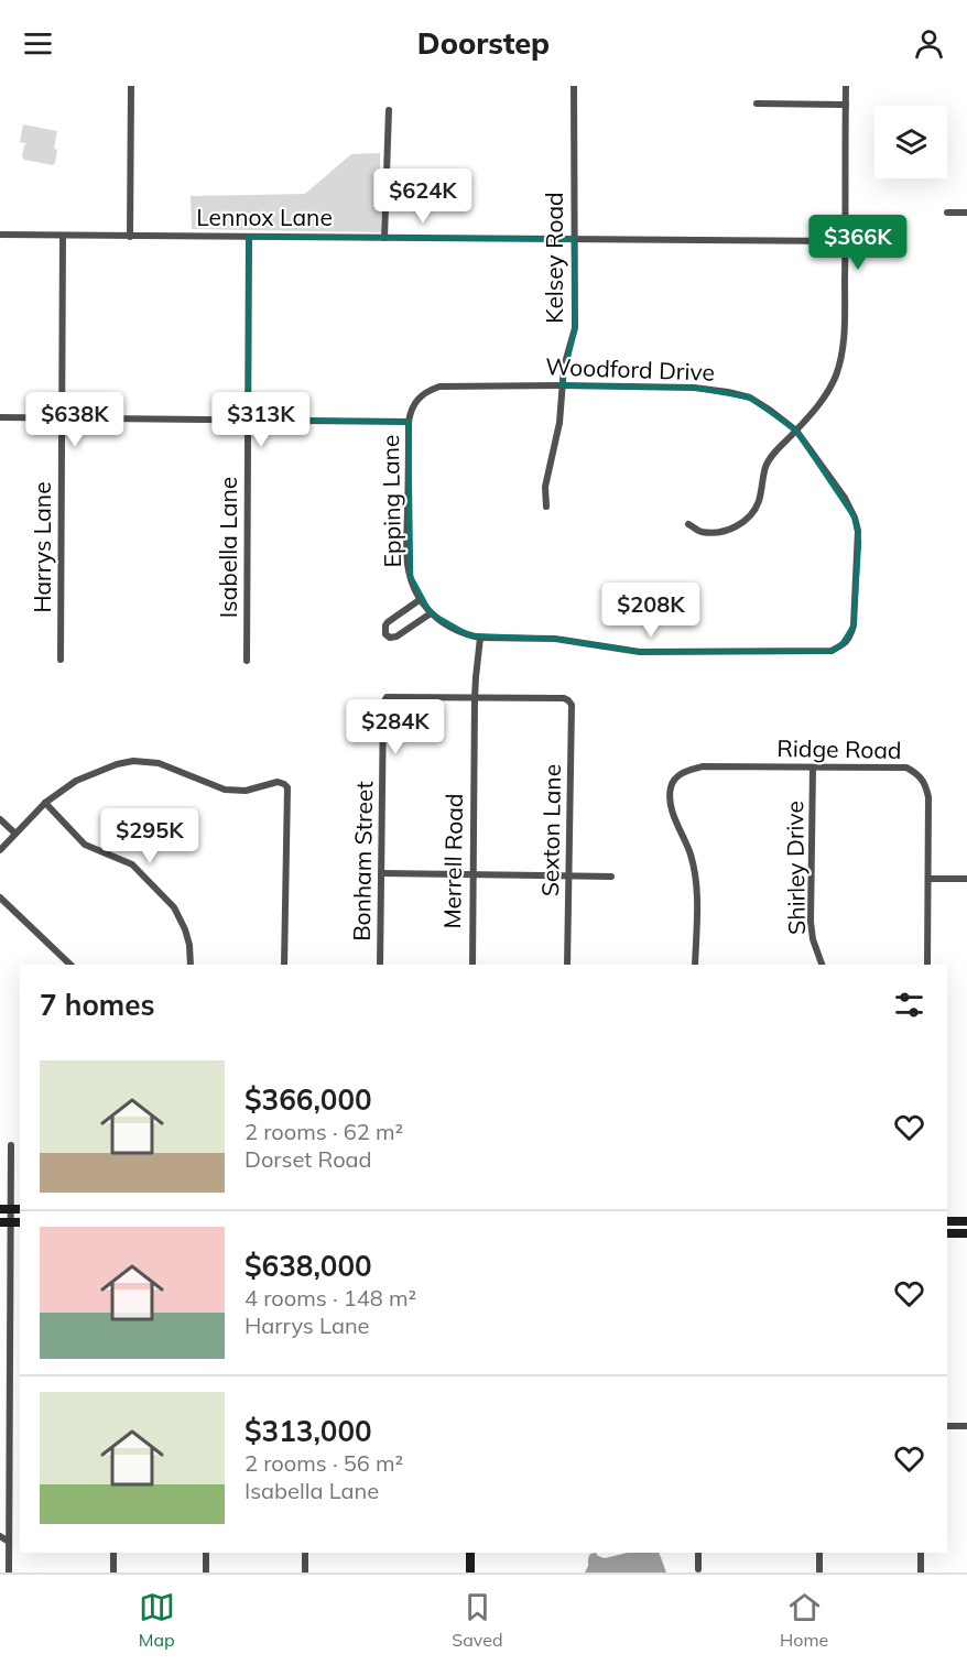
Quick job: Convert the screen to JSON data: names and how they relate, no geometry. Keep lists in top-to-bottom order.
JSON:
{
  "streets": {
    "street": [
      "Lennox Lane",
      "Kelsey Road",
      "Woodford Drive",
      "Epping Lane",
      "Harrys Lane",
      "Isabella Lane",
      "Ridge Road",
      "Sexton Lane",
      "Bonham Street",
      "Merrell Road",
      "Shirley Drive"
    ]
  },
  "crossings": [
    ["Lennox Lane", "Kelsey Road"],
    ["Lennox Lane", "Harrys Lane"],
    ["Lennox Lane", "Isabella Lane"],
    ["Kelsey Road", "Woodford Drive"],
    ["Woodford Drive", "Epping Lane"],
    ["Epping Lane", "Merrell Road"],
    ["Ridge Road", "Shirley Drive"],
    ["Sexton Lane", "Bonham Street"],
    ["Bonham Street", "Merrell Road"]
  ],
  "page": {
    "header": "Doorstep",
    "price": [
      "$624K",
      "$366K",
      "$638K",
      "$313K",
      "$208K",
      "$284K",
      "$295K"
    ],
    "heading": "7 homes",
    "list": [
      {
        "name": "$366,000",
        "note": "2 rooms · 62 m² · Dorset Road"
      },
      {
        "name": "$638,000",
        "note": "4 rooms · 148 m² · Harrys Lane"
      },
      {
        "name": "$313,000",
        "note": "2 rooms · 56 m² · Isabella Lane"
      }
    ],
    "tabs": ["Map", "Saved", "Home"]
  }
}
